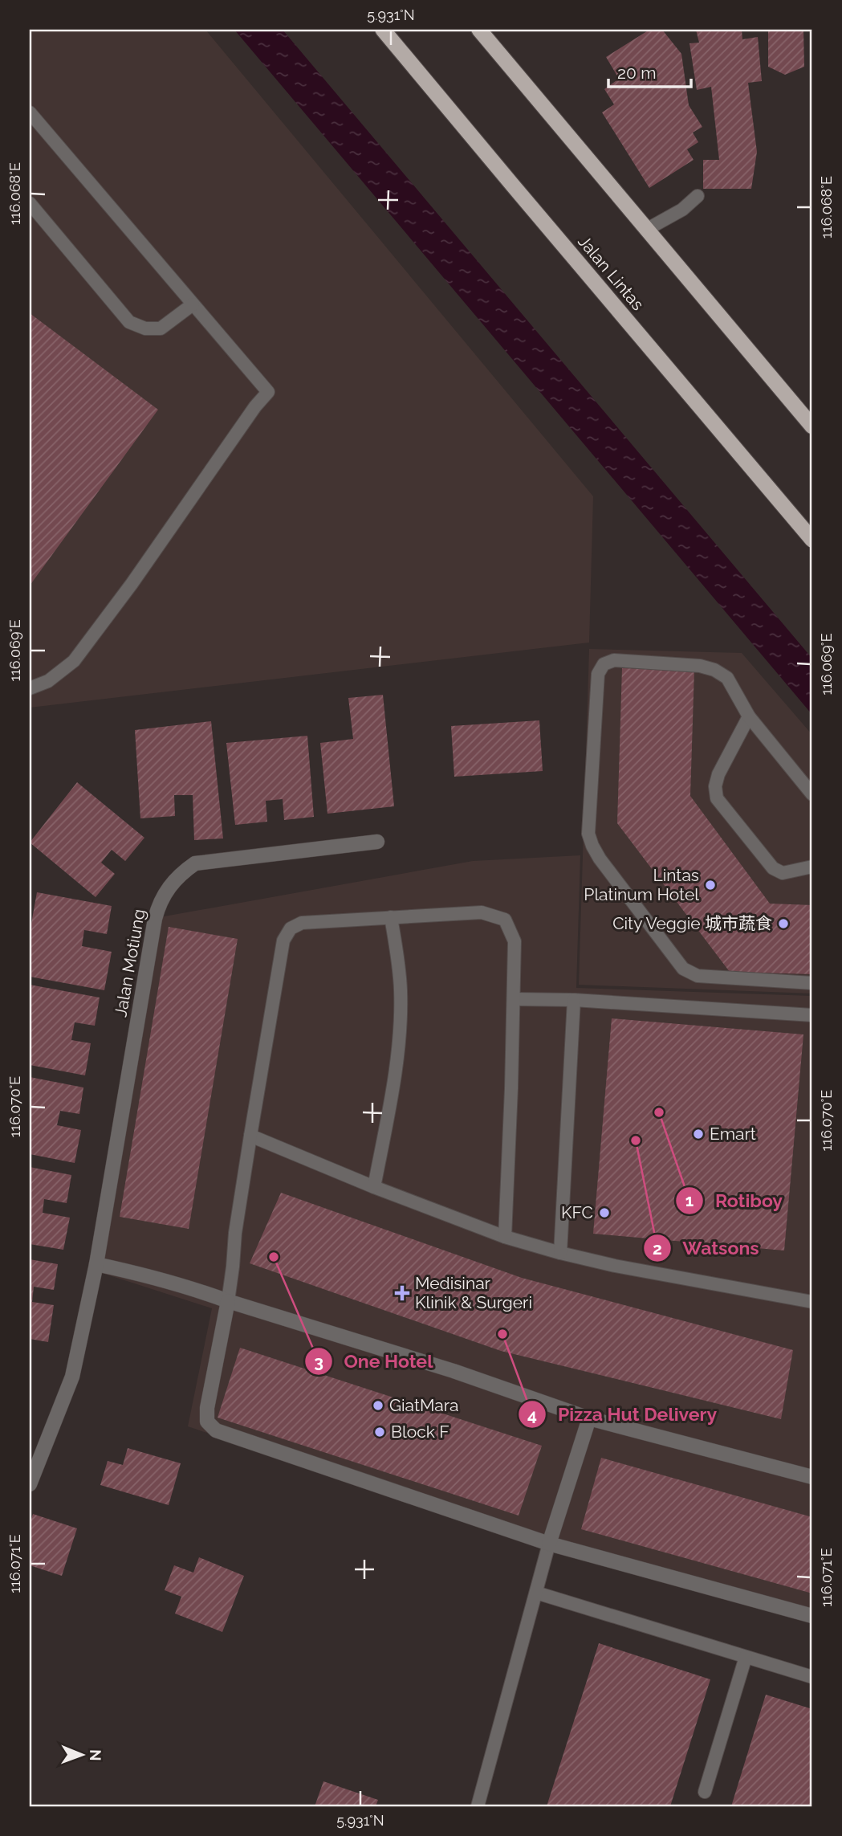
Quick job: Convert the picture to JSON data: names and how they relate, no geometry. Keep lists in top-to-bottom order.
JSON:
{
  "streets": {
    "highway": ["Jalan Lintas"],
    "street": ["Jalan Motiung"]
  },
  "places": {
    "other": [
      "Lintas Platinum Hotel",
      "City Veggie 城市蔬食",
      "Rotiboy",
      "Emart",
      "Watsons",
      "KFC",
      "One Hotel",
      "Pizza Hut Delivery",
      "GiatMara",
      "Block F"
    ],
    "health": ["Medisinar Klinik & Surgeri"]
  },
  "scale_bar": "20 m",
  "north": "right",
  "coordinates": [
    "5.931°N",
    "116.068°E",
    "116.069°E",
    "116.070°E",
    "116.071°E"
  ]
}
